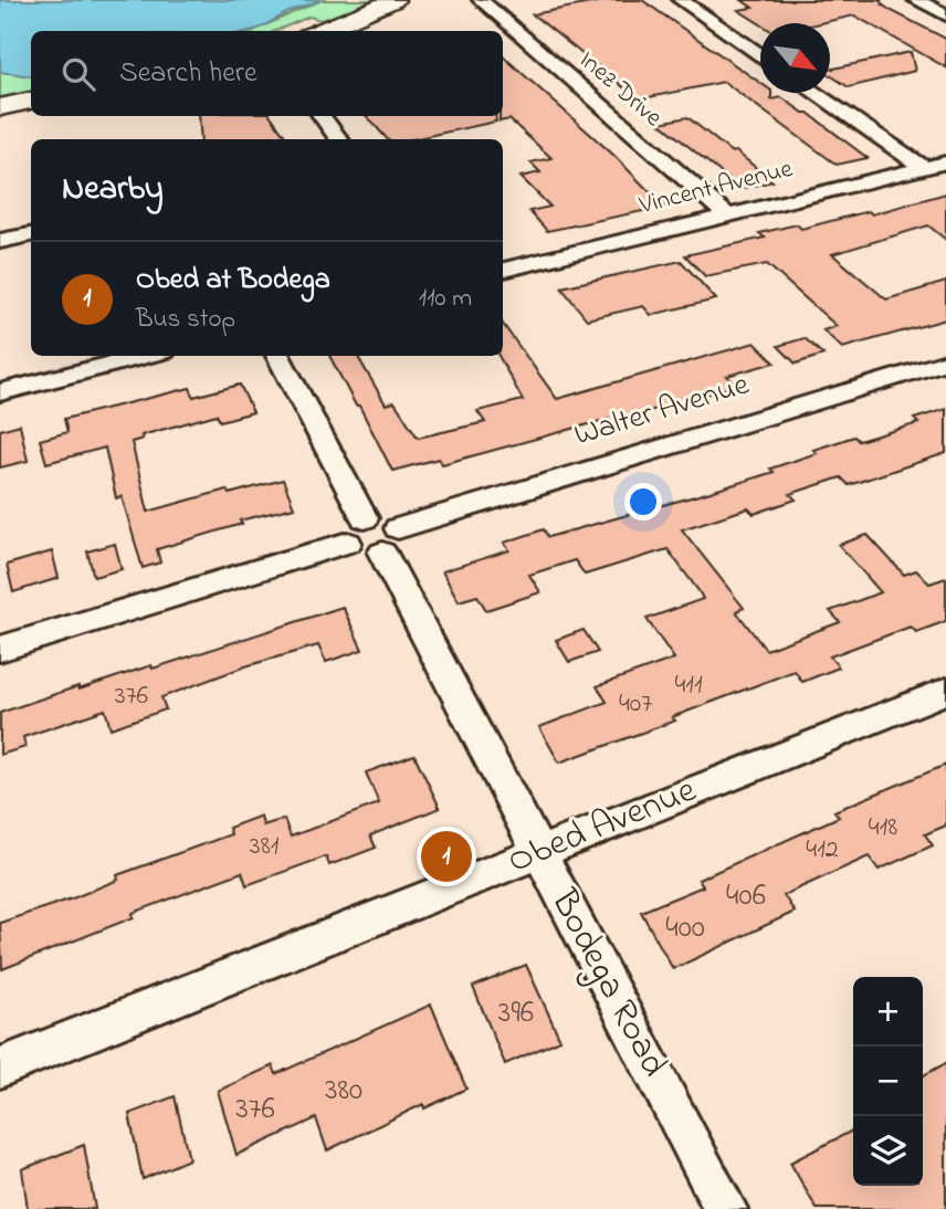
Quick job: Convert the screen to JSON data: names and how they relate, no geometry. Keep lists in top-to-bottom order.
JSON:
{
  "streets": {
    "street": [
      "Inez Drive",
      "Vincent Avenue",
      "Walter Avenue",
      "Obed Avenue",
      "Bodega Road"
    ]
  },
  "crossings": [
    ["Inez Drive", "Vincent Avenue"],
    ["Walter Avenue", "Bodega Road"],
    ["Obed Avenue", "Bodega Road"]
  ],
  "house_numbers": [
    "411",
    "376",
    "407",
    "418",
    "381",
    "412",
    "406",
    "400",
    "396",
    "380",
    "376"
  ],
  "north": "bottom right",
  "page": {
    "search": "Search here",
    "heading": "Nearby",
    "list": [
      {
        "mark": "1",
        "name": "Obed at Bodega",
        "note": "Bus stop",
        "value": "110 m"
      }
    ],
    "pins": "1",
    "map_buttons": ["+", "−"]
  }
}
